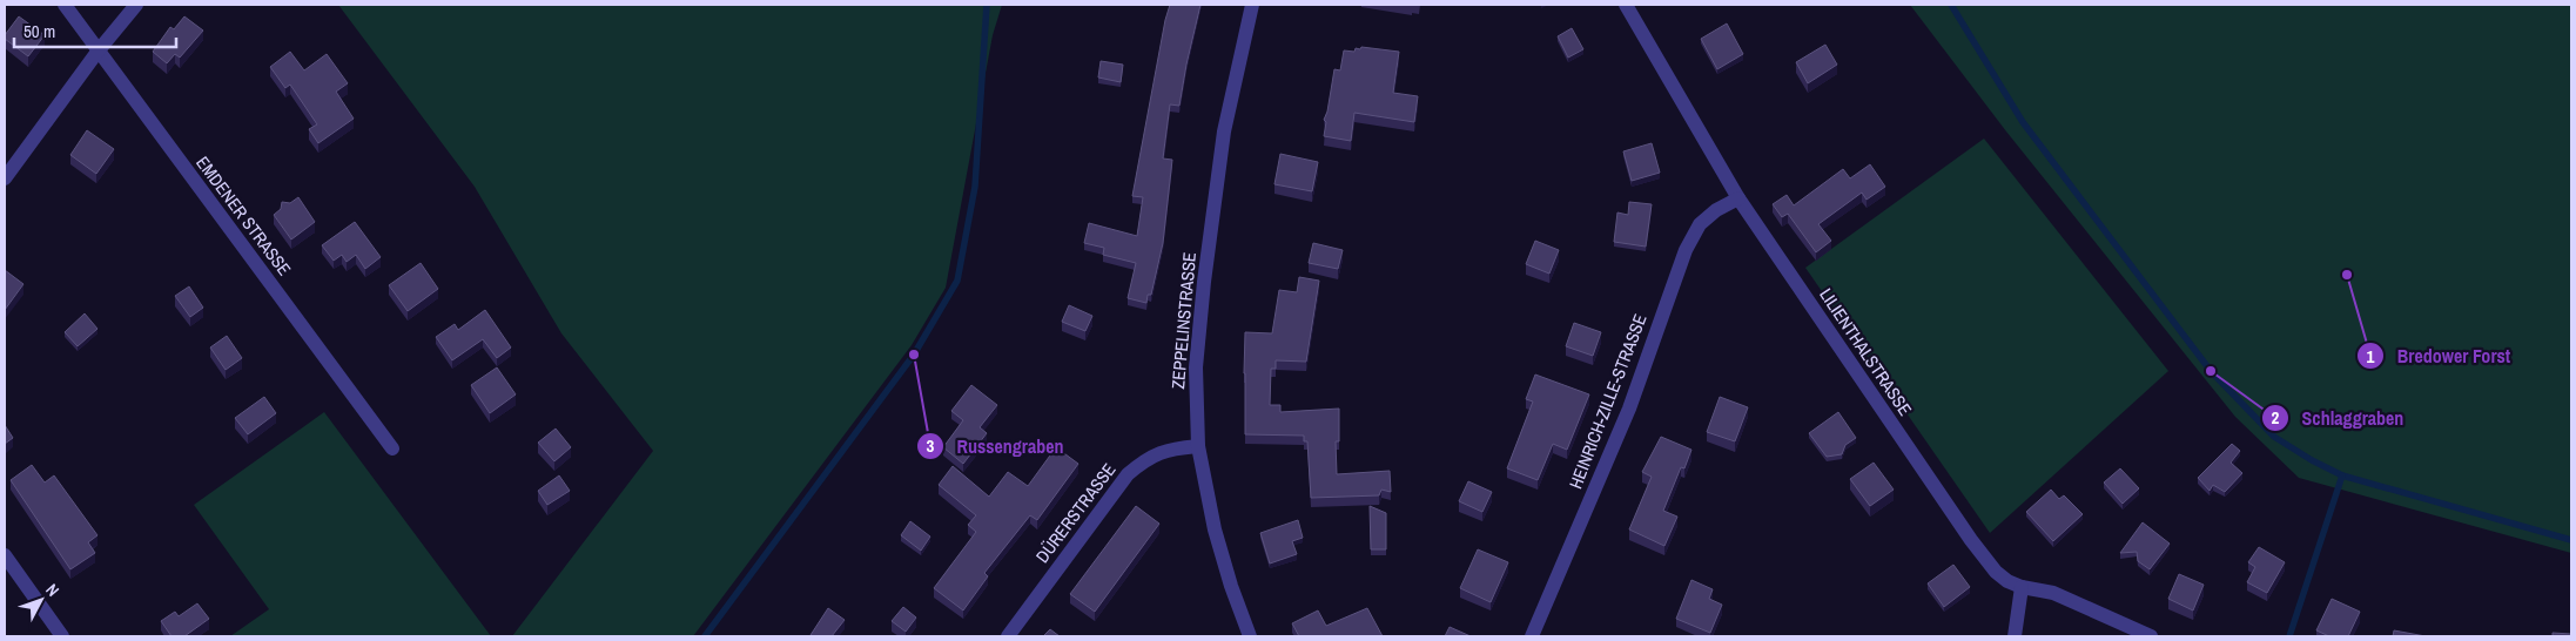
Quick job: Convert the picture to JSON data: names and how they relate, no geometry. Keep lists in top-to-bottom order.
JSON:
{
  "streets": {
    "street": [
      "EMDENER STRASSE",
      "ZEPPELINSTRASSE",
      "LILIENTHALSTRASSE",
      "HEINRICH-ZILLE-STRASSE",
      "DÜRERSTRASSE"
    ]
  },
  "crossings": [
    ["ZEPPELINSTRASSE", "DÜRERSTRASSE"],
    ["LILIENTHALSTRASSE", "HEINRICH-ZILLE-STRASSE"]
  ],
  "places": ["Bredower Forst", "Russengraben", "Schlaggraben"],
  "scale_bar": "50 m",
  "north": "top right"
}
